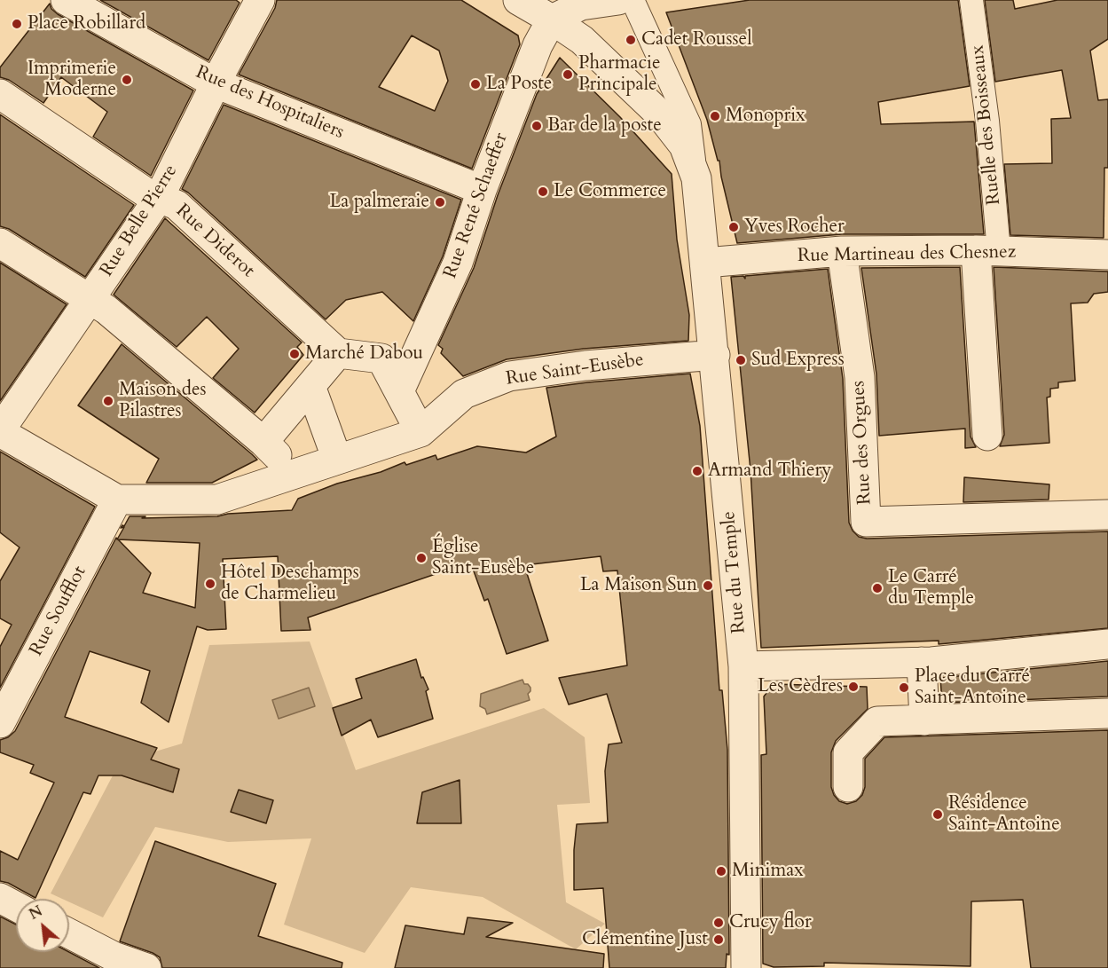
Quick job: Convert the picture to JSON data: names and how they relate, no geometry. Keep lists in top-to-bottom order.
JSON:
{
  "streets": {
    "street": [
      "Rue des Hospitaliers",
      "Ruelle des Boisseaux",
      "Rue René Schaeffer",
      "Rue Belle Pierre",
      "Rue Diderot",
      "Rue Martineau des Chesnez",
      "Rue Saint-Eusèbe",
      "Rue des Orgues",
      "Rue du Temple",
      "Rue Soufflot"
    ]
  },
  "crossings": [
    ["Rue des Hospitaliers", "Rue René Schaeffer"],
    ["Rue des Hospitaliers", "Rue Belle Pierre"],
    ["Ruelle des Boisseaux", "Rue Martineau des Chesnez"],
    ["Rue René Schaeffer", "Rue du Temple"],
    ["Rue Belle Pierre", "Rue Diderot"],
    ["Rue Martineau des Chesnez", "Rue des Orgues"],
    ["Rue Martineau des Chesnez", "Rue du Temple"],
    ["Rue Saint-Eusèbe", "Rue du Temple"]
  ],
  "places": [
    "Place Robillard",
    "Cadet Roussel",
    "Pharmacie Principale",
    "Imprimerie Moderne",
    "La Poste",
    "Monoprix",
    "Bar de la poste",
    "Le Commerce",
    "La palmeraie",
    "Yves Rocher",
    "Marché Dabou",
    "Sud Express",
    "Maison des Pilastres",
    "Armand Thiery",
    "Église Saint-Eusèbe",
    "Hôtel Deschamps de Charmelieu",
    "La Maison Sun",
    "Le Carré du Temple",
    "Les Cèdres",
    "Place du Carré Saint-Antoine",
    "Résidence Saint-Antoine",
    "Minimax",
    "Crucy flor",
    "Clémentine Just"
  ],
  "north": "top left"
}
